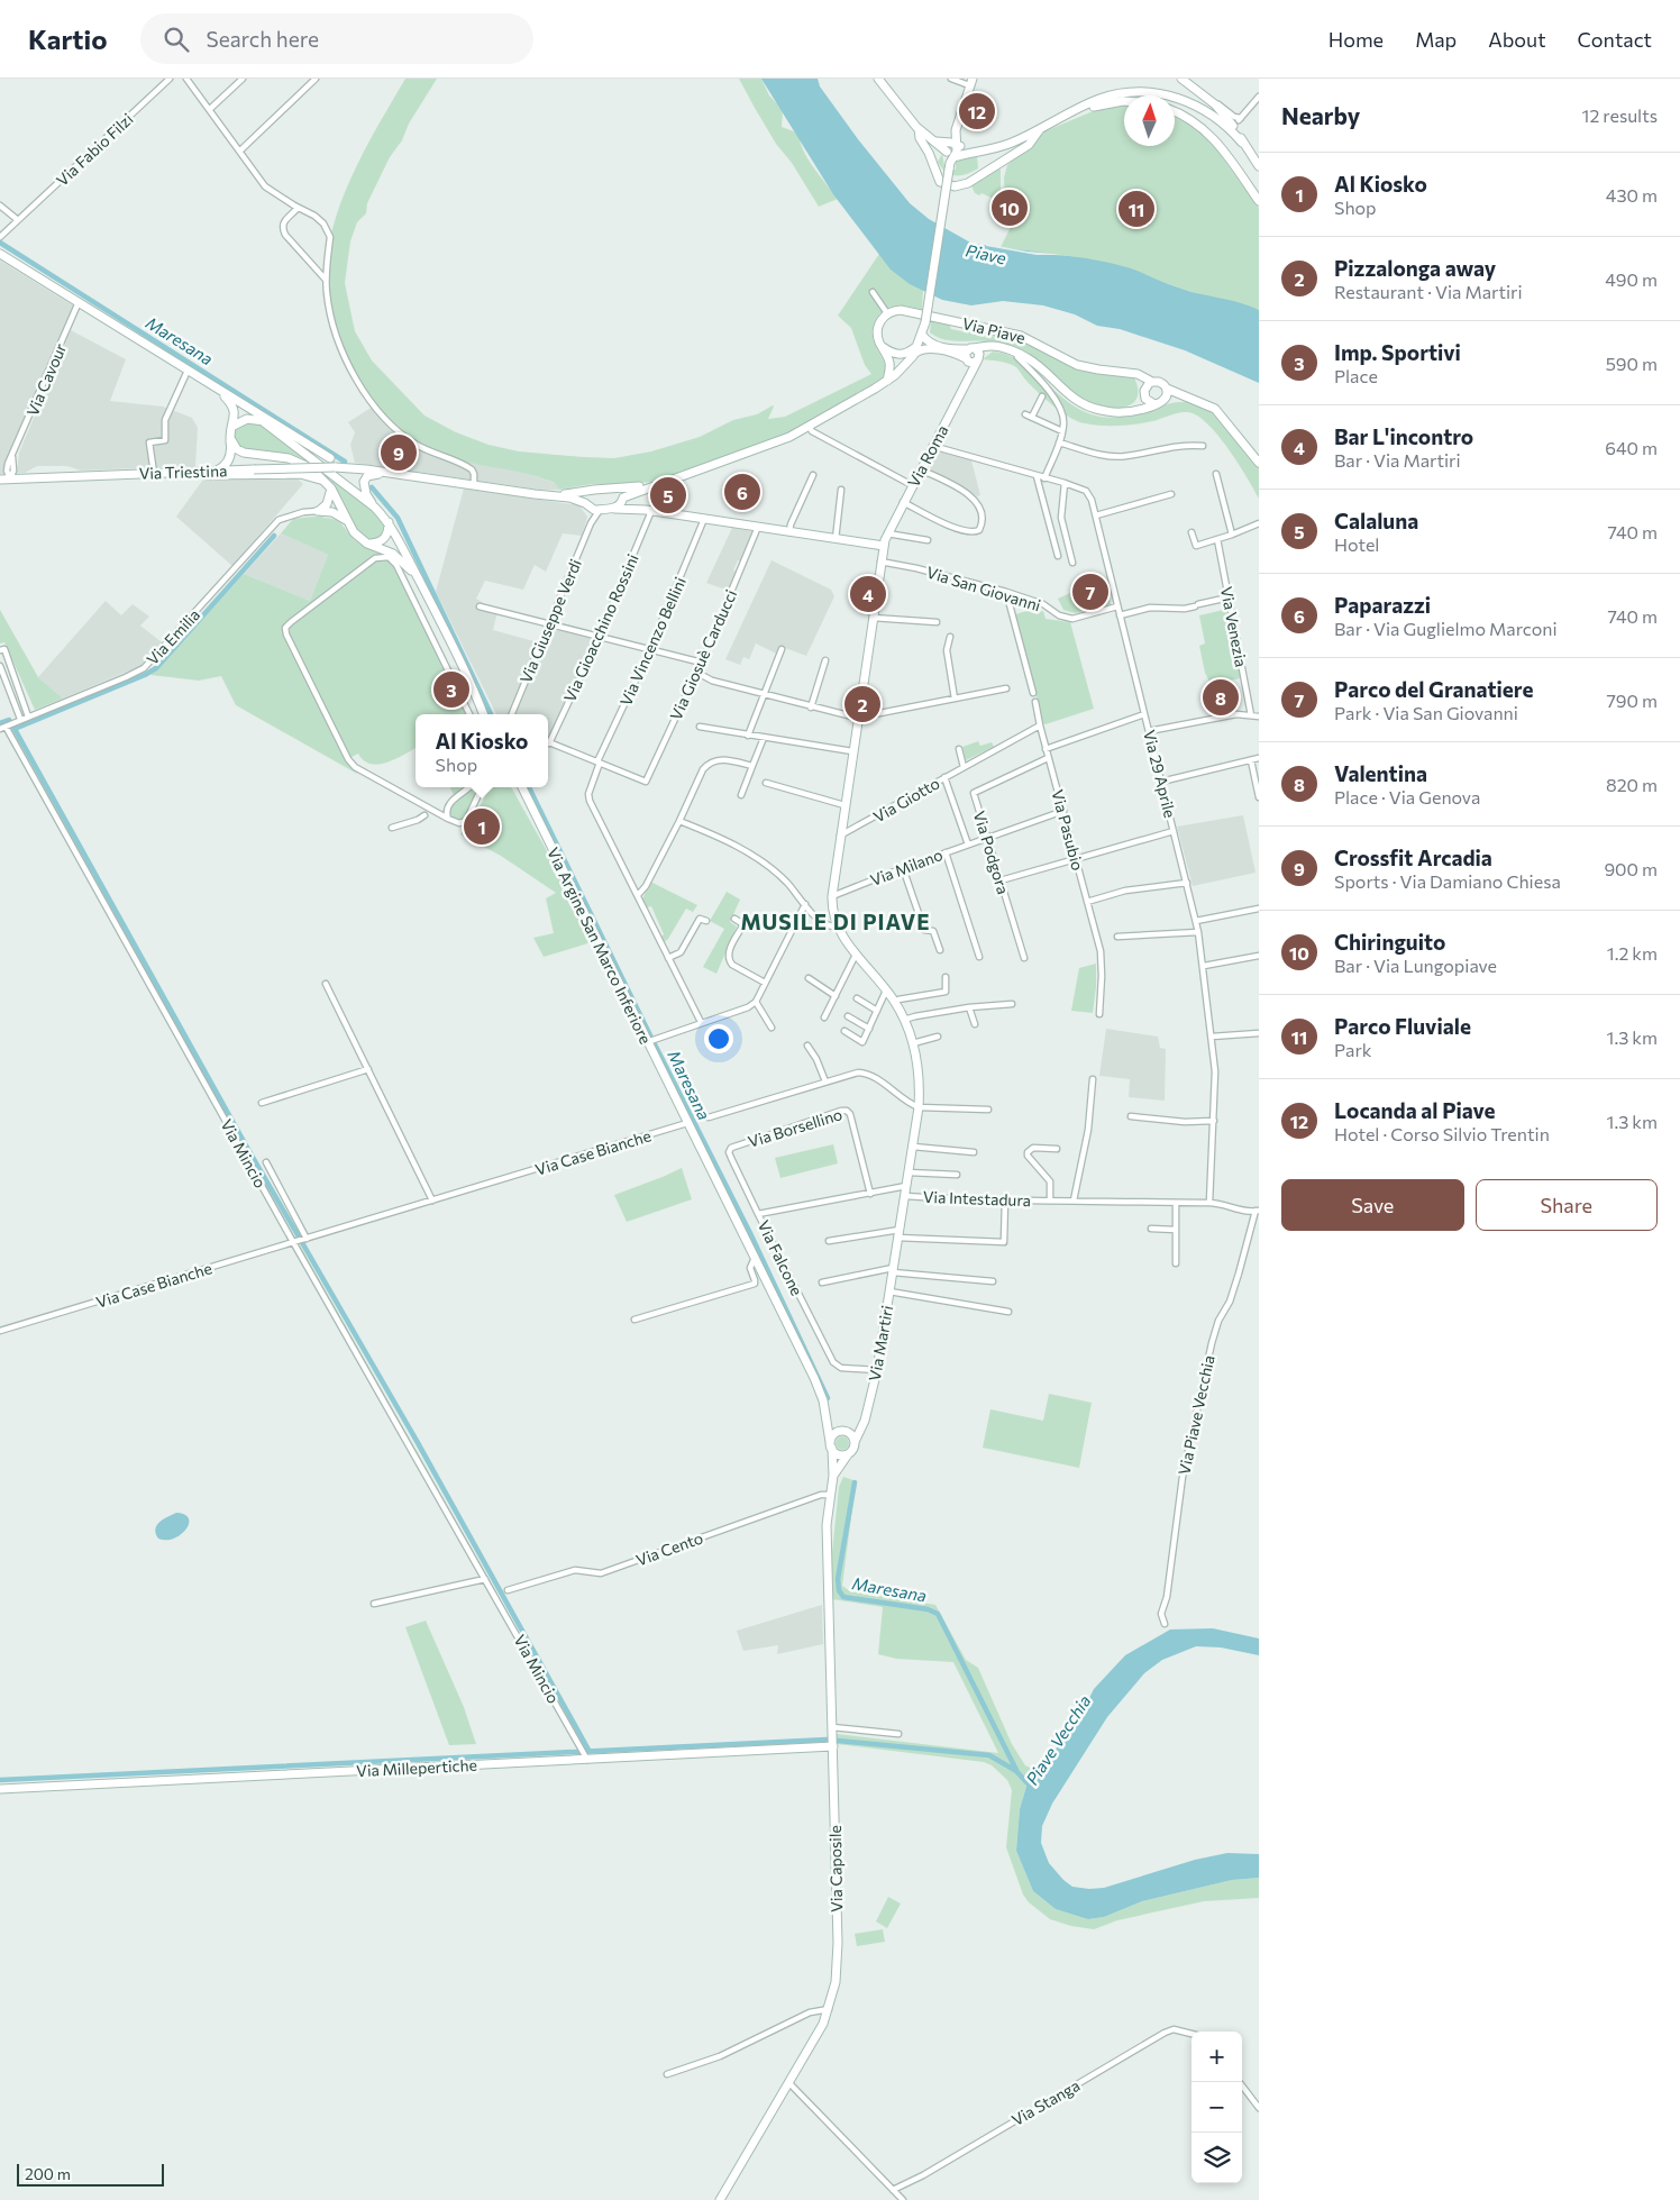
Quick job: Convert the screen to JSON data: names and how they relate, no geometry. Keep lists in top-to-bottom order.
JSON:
{
  "streets": {
    "street": [
      "Via Fabio Filzi",
      "Via Piave",
      "Via Cavour",
      "Via Roma",
      "Via Triestina",
      "Via San Giovanni",
      "Via Giuseppe Verdi",
      "Via Venezia",
      "Via Gioacchino Rossini",
      "Via Emilia",
      "Via Vincenzo Bellini",
      "Via Giosuè Carducci",
      "Via 29 Aprile",
      "Via Giotto",
      "Via Pasubio",
      "Via Podgora",
      "Via Milano",
      "Via Argine San Marco Inferiore",
      "Via Borsellino",
      "Via Case Bianche",
      "Via Mincio",
      "Via Intestadura",
      "Via Falcone",
      "Via Martiri",
      "Via Piave Vecchia",
      "Via Cento",
      "Via Millepertiche",
      "Via Caposile",
      "Via Stanga"
    ]
  },
  "crossings": [
    ["Via Piave", "Via Roma"],
    ["Via Cavour", "Via Triestina"],
    ["Via Roma", "Via 29 Aprile"],
    ["Via Roma", "Via Martiri"],
    ["Via San Giovanni", "Via 29 Aprile"],
    ["Via San Giovanni", "Via Martiri"],
    ["Via Emilia", "Via Mincio"],
    ["Via Vincenzo Bellini", "Via Giosuè Carducci"],
    ["Via 29 Aprile", "Via Intestadura"],
    ["Via Giotto", "Via Martiri"],
    ["Via Pasubio", "Via Podgora"],
    ["Via Pasubio", "Via Milano"],
    ["Via Podgora", "Via Milano"],
    ["Via Milano", "Via Martiri"],
    ["Via Argine San Marco Inferiore", "Via Case Bianche"],
    ["Via Argine San Marco Inferiore", "Via Martiri"],
    ["Via Argine San Marco Inferiore", "Via Caposile"],
    ["Via Borsellino", "Via Falcone"],
    ["Via Case Bianche", "Via Mincio"],
    ["Via Mincio", "Via Millepertiche"],
    ["Via Intestadura", "Via Martiri"],
    ["Via Intestadura", "Via Piave Vecchia"],
    ["Via Falcone", "Via Martiri"],
    ["Via Martiri", "Via Caposile"],
    ["Via Cento", "Via Caposile"],
    ["Via Millepertiche", "Via Caposile"]
  ],
  "districts": ["MUSILE DI PIAVE"],
  "water": ["Piave", "Maresana", "Piave Vecchia"],
  "scale_bar": "200 m",
  "north": "top",
  "page": {
    "header": "Kartio",
    "search": "Search here",
    "nav": [
      "Home",
      "Map",
      "About",
      "Contact"
    ],
    "heading": ["Nearby", "12 results"],
    "pins": [
      "12",
      "10",
      "11",
      "9",
      "6",
      "5",
      "7",
      "4",
      "3",
      "8",
      "2",
      "1"
    ],
    "list": [
      {
        "mark": "1",
        "name": "Al Kiosko",
        "note": "Shop",
        "value": "430 m"
      },
      {
        "mark": "2",
        "name": "Pizzalonga away",
        "note": "Restaurant · Via Martiri",
        "value": "490 m"
      },
      {
        "mark": "3",
        "name": "Imp. Sportivi",
        "note": "Place",
        "value": "590 m"
      },
      {
        "mark": "4",
        "name": "Bar L'incontro",
        "note": "Bar · Via Martiri",
        "value": "640 m"
      },
      {
        "mark": "5",
        "name": "Calaluna",
        "note": "Hotel",
        "value": "740 m"
      },
      {
        "mark": "6",
        "name": "Paparazzi",
        "note": "Bar · Via Guglielmo Marconi",
        "value": "740 m"
      },
      {
        "mark": "7",
        "name": "Parco del Granatiere",
        "note": "Park · Via San Giovanni",
        "value": "790 m"
      },
      {
        "mark": "8",
        "name": "Valentina",
        "note": "Place · Via Genova",
        "value": "820 m"
      },
      {
        "mark": "9",
        "name": "Crossfit Arcadia",
        "note": "Sports · Via Damiano Chiesa",
        "value": "900 m"
      },
      {
        "mark": "10",
        "name": "Chiringuito",
        "note": "Bar · Via Lungopiave",
        "value": "1.2 km"
      },
      {
        "mark": "11",
        "name": "Parco Fluviale",
        "note": "Park",
        "value": "1.3 km"
      },
      {
        "mark": "12",
        "name": "Locanda al Piave",
        "note": "Hotel · Corso Silvio Trentin",
        "value": "1.3 km"
      }
    ],
    "popup": ["Al Kiosko", "Shop"],
    "buttons": ["Save", "Share"],
    "map_buttons": ["+", "−"],
    "scale": "200 m"
  }
}
